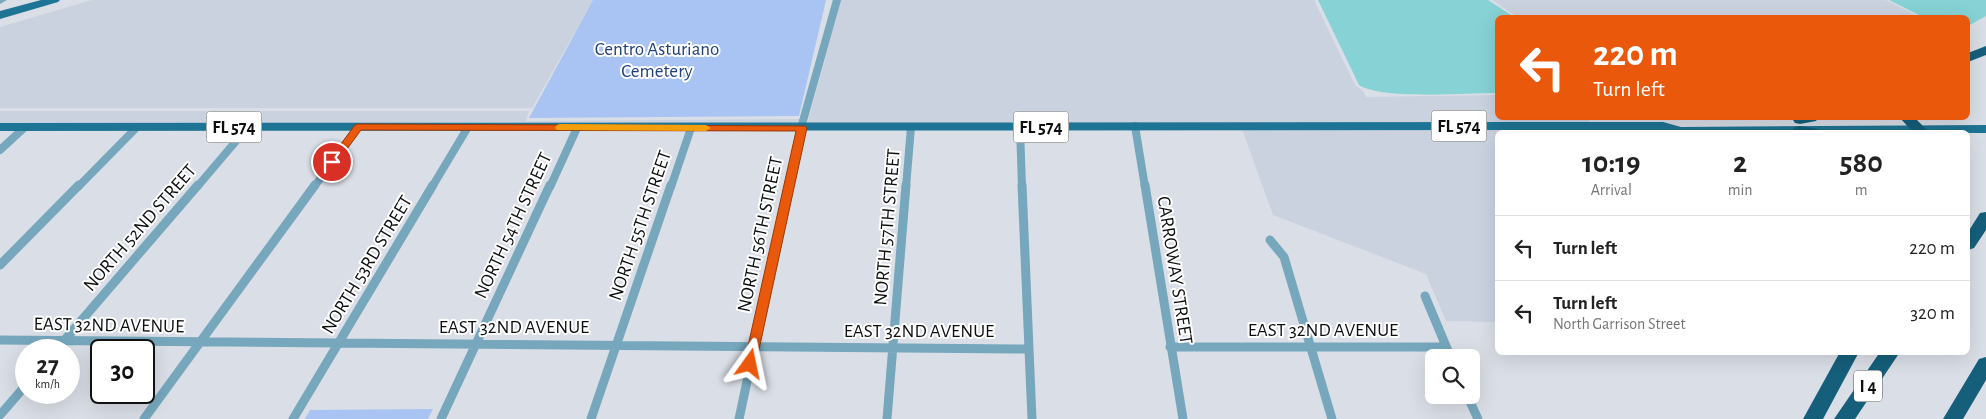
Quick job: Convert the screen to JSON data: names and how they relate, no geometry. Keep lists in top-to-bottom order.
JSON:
{
  "streets": {
    "highway": ["I 4"],
    "main road": ["FL 574"],
    "street": [
      "NORTH 54TH STREET",
      "NORTH 55TH STREET",
      "NORTH 52ND STREET",
      "NORTH 57TH STREET",
      "NORTH 56TH STREET",
      "NORTH 53RD STREET",
      "CARROWAY STREET",
      "EAST 32ND AVENUE"
    ]
  },
  "crossings": [
    ["FL 574", "NORTH 54TH STREET"],
    ["FL 574", "NORTH 55TH STREET"],
    ["FL 574", "NORTH 52ND STREET"],
    ["FL 574", "NORTH 57TH STREET"],
    ["FL 574", "NORTH 56TH STREET"],
    ["FL 574", "NORTH 53RD STREET"],
    ["FL 574", "CARROWAY STREET"],
    ["NORTH 54TH STREET", "EAST 32ND AVENUE"],
    ["NORTH 55TH STREET", "EAST 32ND AVENUE"],
    ["NORTH 57TH STREET", "EAST 32ND AVENUE"],
    ["NORTH 56TH STREET", "EAST 32ND AVENUE"],
    ["NORTH 53RD STREET", "EAST 32ND AVENUE"],
    ["CARROWAY STREET", "EAST 32ND AVENUE"]
  ],
  "parks": ["Centro Asturiano Cemetery"],
  "page": {
    "turn": ["220 m", "Turn left"],
    "eta": [
      "10:19",
      "Arrival",
      "2",
      "min",
      "580",
      "m"
    ],
    "list": [
      {
        "name": "Turn left",
        "value": "220 m"
      },
      {
        "name": "Turn left",
        "note": "North Garrison Street",
        "value": "320 m"
      }
    ],
    "speed": "27 km/h",
    "limit": "30"
  }
}
